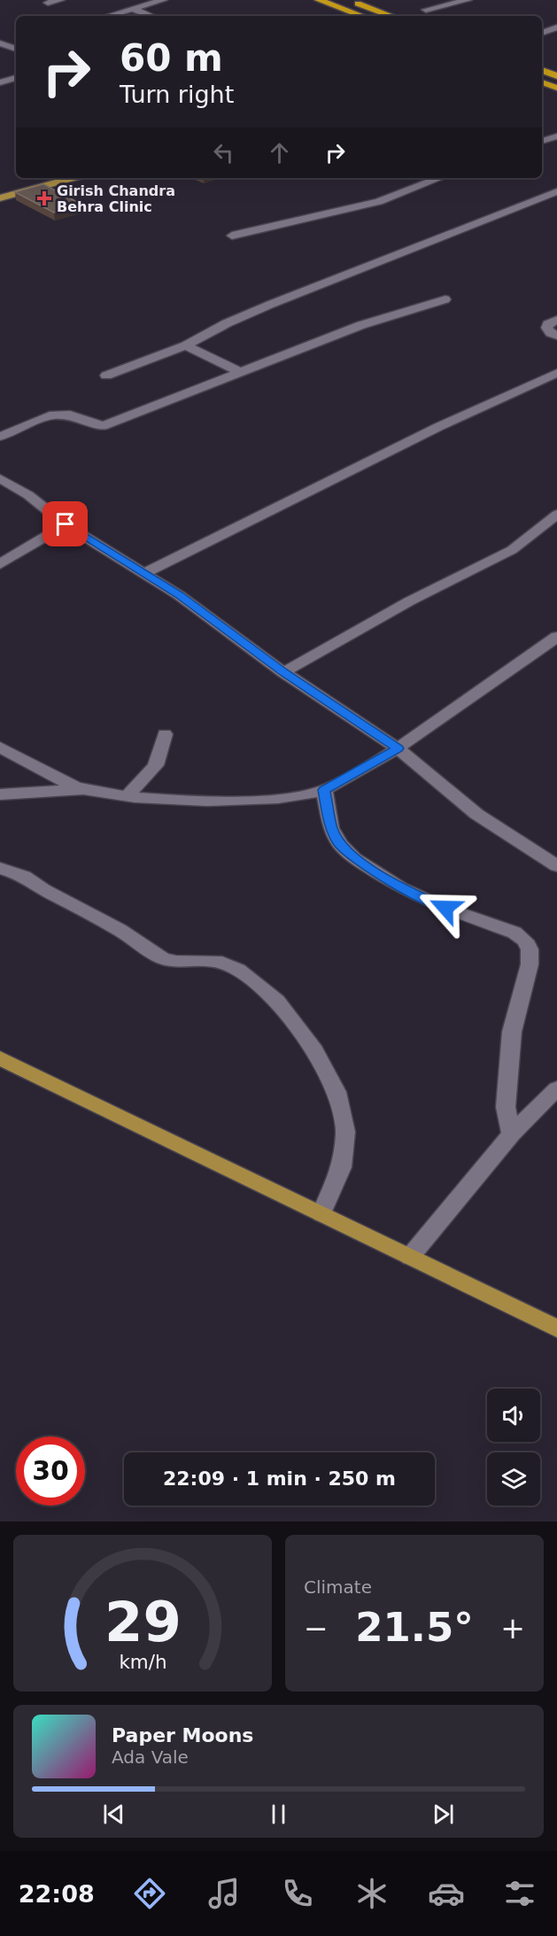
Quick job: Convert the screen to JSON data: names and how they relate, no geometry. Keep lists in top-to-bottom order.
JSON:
{
  "places": {
    "health": ["Girish Chandra Behra Clinic"]
  },
  "page": {
    "turn": ["60 m", "Turn right"],
    "limit": "30",
    "trip": "22:09 · 1 min · 250 m",
    "tile": "Climate",
    "heat": ["−", "21.5°", "+"],
    "song": ["Paper Moons", "Ada Vale"],
    "tabs": "22:08",
    "gauge": ["29", "km/h"]
  }
}
